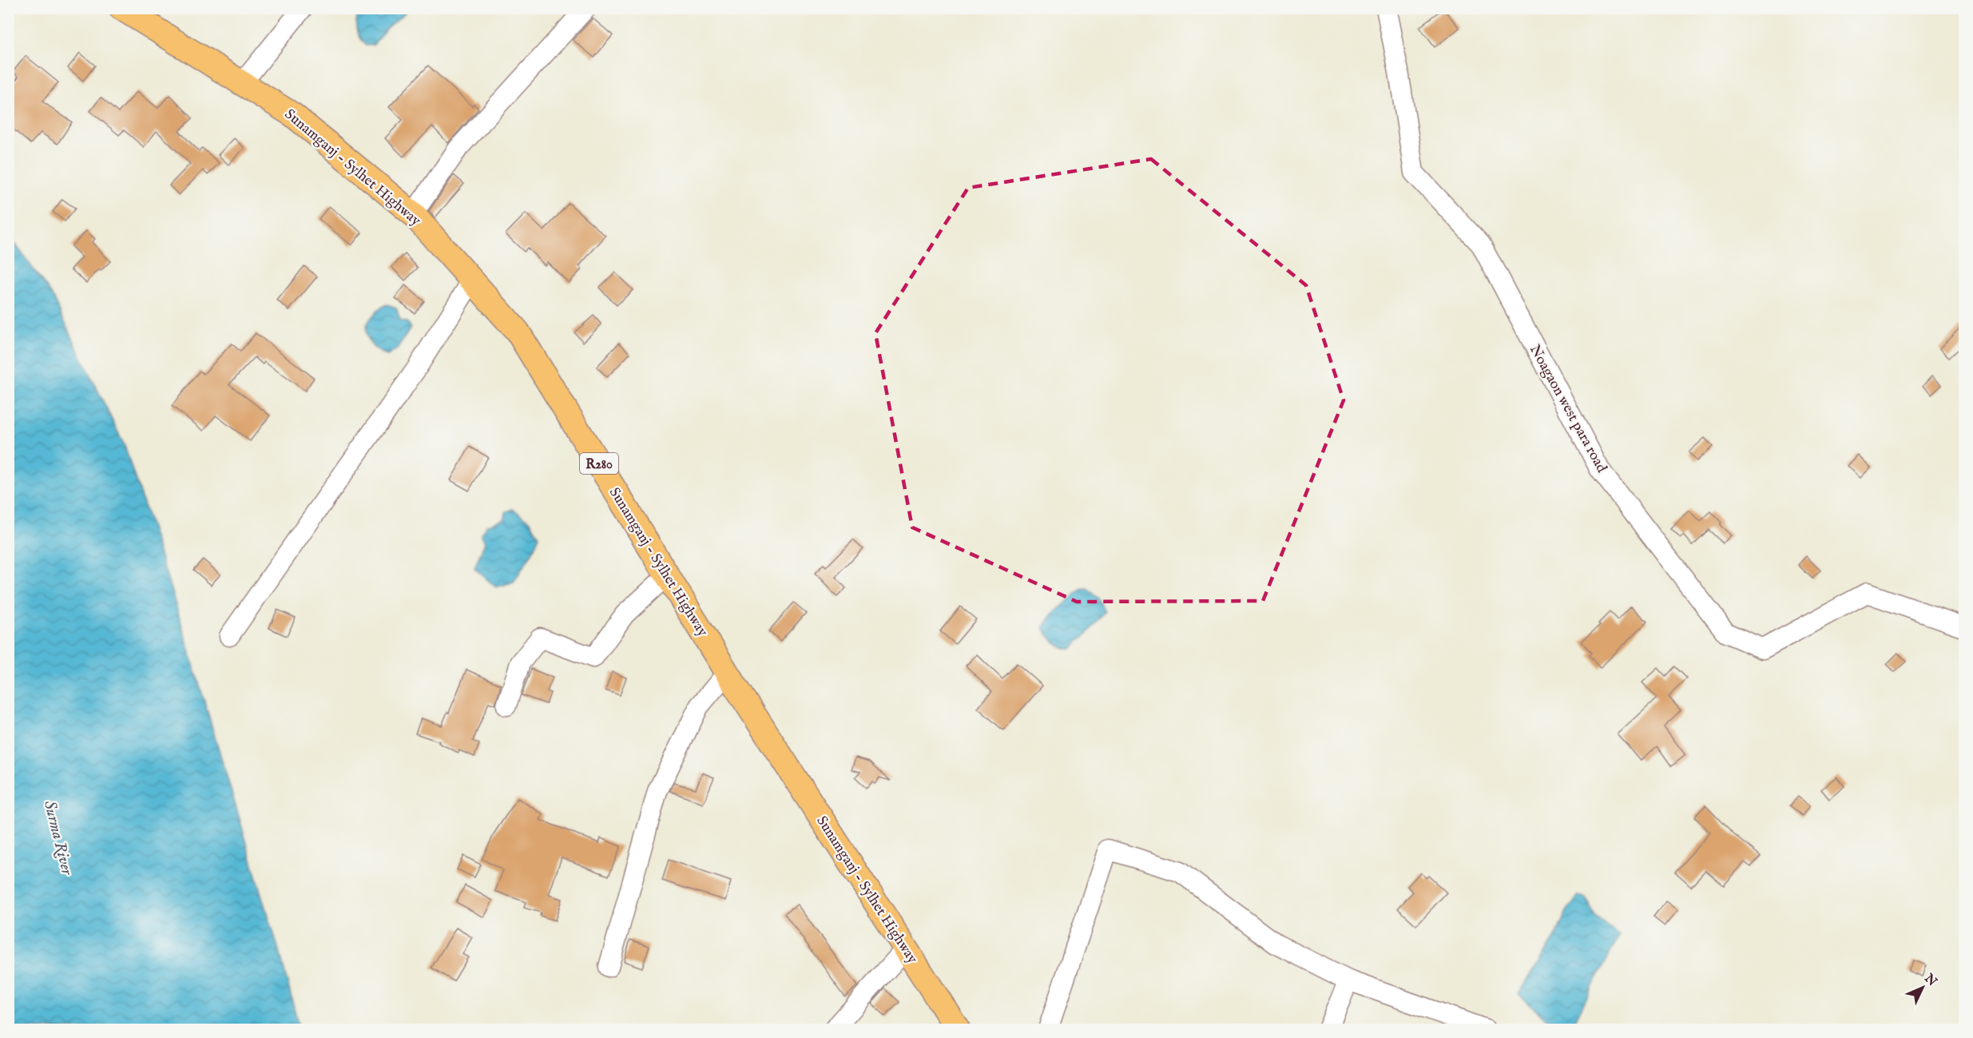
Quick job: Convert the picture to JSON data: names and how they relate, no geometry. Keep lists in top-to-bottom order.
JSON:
{
  "streets": {
    "main road": ["Sunamganj - Sylhet Highway", "R280"],
    "street": ["Noagaon west para road"]
  },
  "water": ["Surma River"],
  "north": "top right"
}
